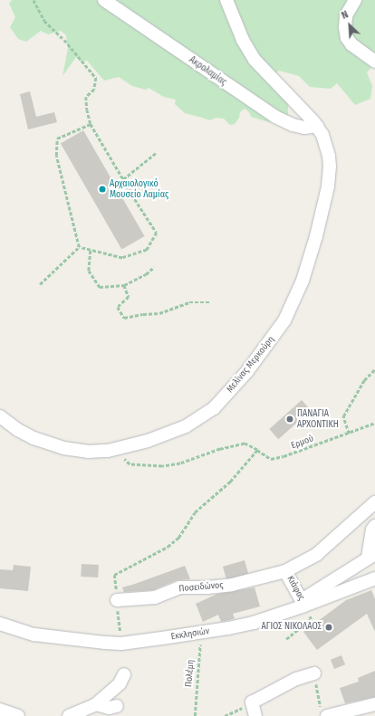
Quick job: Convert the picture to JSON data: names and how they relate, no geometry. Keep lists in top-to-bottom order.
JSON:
{
  "streets": {
    "street": [
      "Ακρολαμίας",
      "Μελίνας Μερκούρη",
      "Ποσειδώνος",
      "Κιάφας",
      "Εκκλησιών"
    ],
    "path": ["Ερμού", "Πολέμη"]
  },
  "crossings": [
    ["Ακρολαμίας", "Μελίνας Μερκούρη"],
    ["Ποσειδώνος", "Κιάφας"],
    ["Κιάφας", "Εκκλησιών"],
    ["Εκκλησιών", "Πολέμη"]
  ],
  "places": ["Αρχαιολογικό Μουσείο Λαμίας", "ΠΑΝΑΓΙΑ ΑΡΧΟΝΤΙΚΗ", "ΑΓΙΟΣ ΝΙΚΟΛΑΟΣ"],
  "north": "top left"
}
